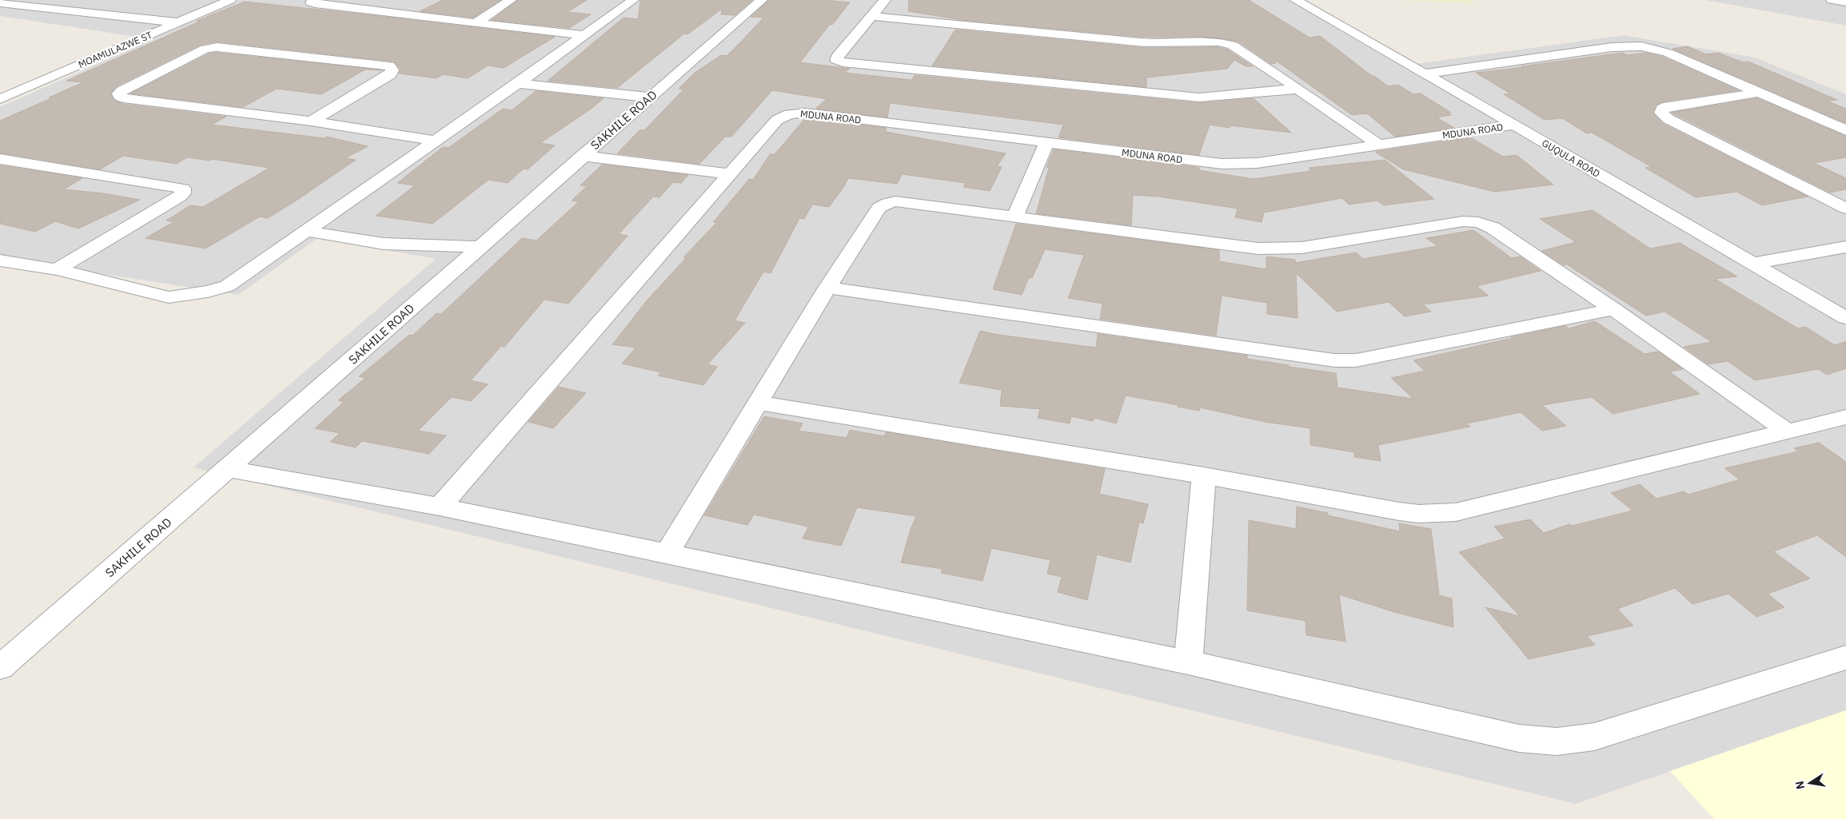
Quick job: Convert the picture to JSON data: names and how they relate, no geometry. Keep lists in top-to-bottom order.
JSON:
{
  "streets": {
    "street": [
      "MOAMULAZWE ST",
      "MDUNA ROAD",
      "SAKHILE ROAD",
      "GUQULA ROAD"
    ]
  },
  "crossings": [
    ["MDUNA ROAD", "GUQULA ROAD"]
  ],
  "north": "left"
}
